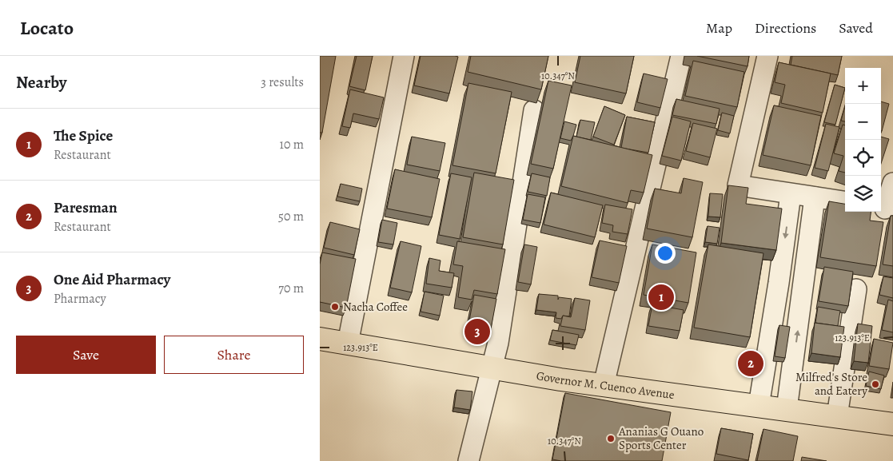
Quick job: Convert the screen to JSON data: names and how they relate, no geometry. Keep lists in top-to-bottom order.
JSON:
{
  "streets": {
    "main road": ["Governor M. Cuenco Avenue"]
  },
  "places": ["Nacha Coffee", "Milfred's Store and Eatery", "Ananias G Ouano Sports Center"],
  "page": {
    "header": "Locato",
    "nav": ["Map", "Directions", "Saved"],
    "heading": ["Nearby", "3 results"],
    "map_buttons": ["+", "−"],
    "list": [
      {
        "mark": "1",
        "name": "The Spice",
        "note": "Restaurant",
        "value": "10 m"
      },
      {
        "mark": "2",
        "name": "Paresman",
        "note": "Restaurant",
        "value": "50 m"
      },
      {
        "mark": "3",
        "name": "One Aid Pharmacy",
        "note": "Pharmacy",
        "value": "70 m"
      }
    ],
    "pins": ["1", "3", "2"],
    "buttons": ["Save", "Share"]
  },
  "coordinates": ["10.347°N", "123.913°E"]
}
